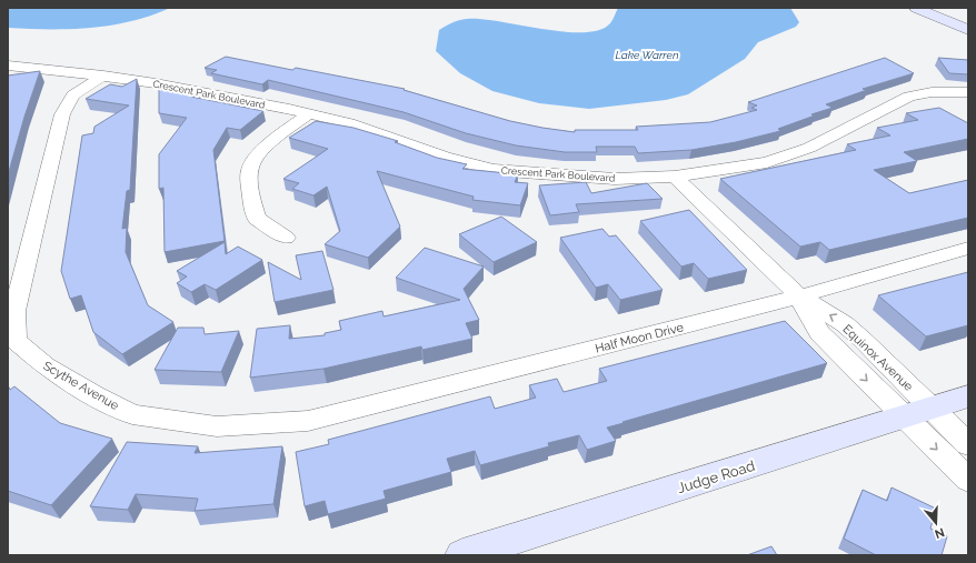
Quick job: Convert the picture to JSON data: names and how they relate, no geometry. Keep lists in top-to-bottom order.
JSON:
{
  "streets": {
    "street": [
      "Crescent Park Boulevard",
      "Half Moon Drive",
      "Equinox Avenue",
      "Scythe Avenue",
      "Judge Road"
    ]
  },
  "crossings": [
    ["Crescent Park Boulevard", "Equinox Avenue"],
    ["Crescent Park Boulevard", "Scythe Avenue"],
    ["Half Moon Drive", "Equinox Avenue"],
    ["Half Moon Drive", "Scythe Avenue"],
    ["Equinox Avenue", "Judge Road"]
  ],
  "water": ["Lake Warren"],
  "north": "bottom"
}
